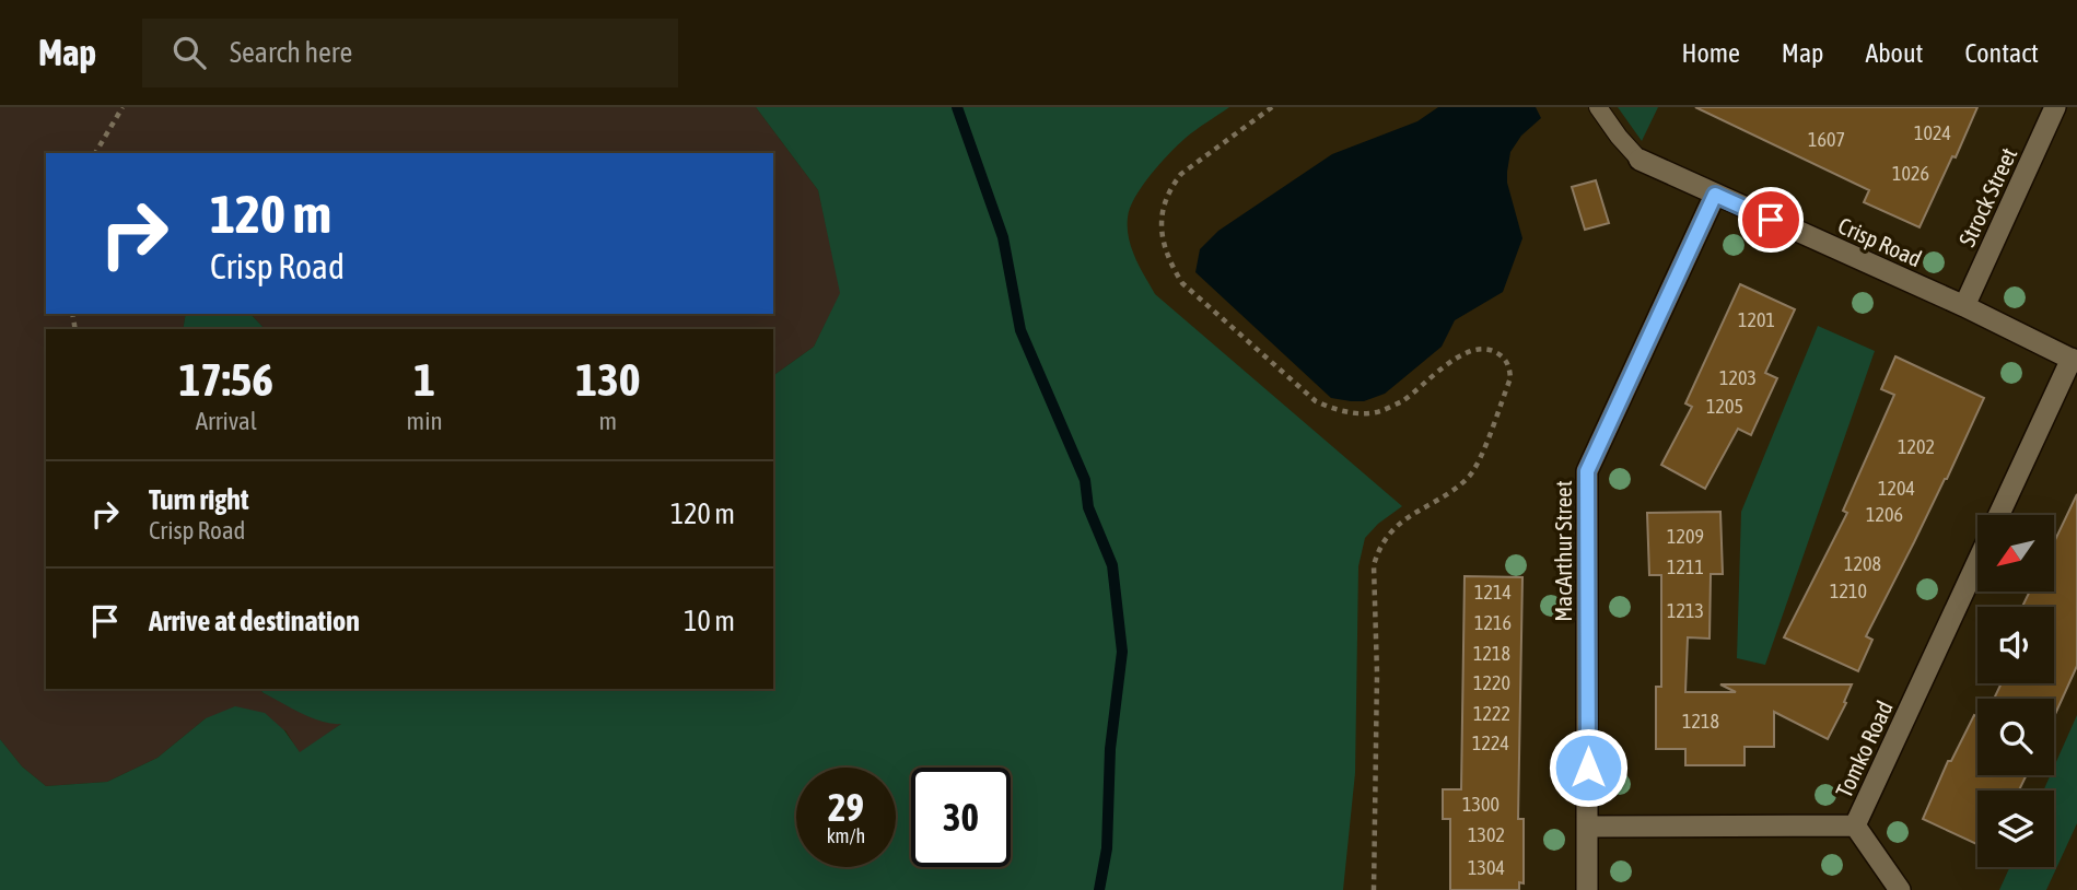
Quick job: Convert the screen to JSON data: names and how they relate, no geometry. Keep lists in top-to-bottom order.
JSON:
{
  "streets": {
    "street": [
      "Strock Street",
      "Crisp Road",
      "MacArthur Street",
      "Tomko Road"
    ]
  },
  "crossings": [
    ["Strock Street", "Crisp Road"],
    ["Crisp Road", "MacArthur Street"],
    ["MacArthur Street", "Tomko Road"]
  ],
  "house_numbers": [
    "1024",
    "1607",
    "1026",
    "1201",
    "1203",
    "1205",
    "1202",
    "1204",
    "1206",
    "1209",
    "1208",
    "1211",
    "1210",
    "1214",
    "1213",
    "1216",
    "1218",
    "1220",
    "1222",
    "1218",
    "1224",
    "1300",
    "1302",
    "1304"
  ],
  "north": "bottom left",
  "page": {
    "header": "Map",
    "search": "Search here",
    "nav": [
      "Home",
      "Map",
      "About",
      "Contact"
    ],
    "turn": ["120 m", "Crisp Road"],
    "eta": [
      "17:56",
      "Arrival",
      "1",
      "min",
      "130",
      "m"
    ],
    "list": [
      {
        "name": "Turn right",
        "note": "Crisp Road",
        "value": "120 m"
      },
      {
        "name": "Arrive at destination",
        "value": "10 m"
      }
    ],
    "speed": "29 km/h",
    "limit": "30"
  }
}
